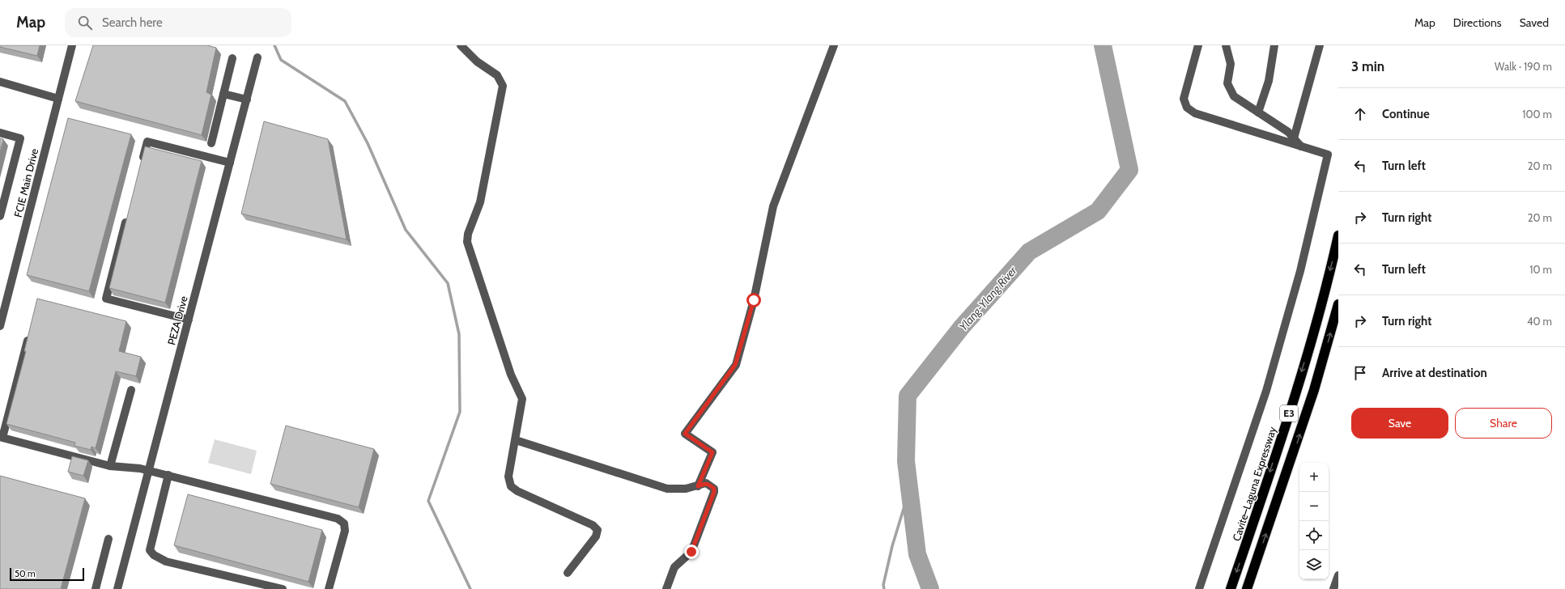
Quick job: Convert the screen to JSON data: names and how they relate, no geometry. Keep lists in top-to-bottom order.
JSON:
{
  "streets": {
    "highway": ["E3", "Cavite–Laguna Expressway"],
    "street": ["FCIE Main Drive", "PEZA Drive"]
  },
  "water": ["Ylang-Ylang River"],
  "scale_bar": "50 m",
  "page": {
    "header": "Map",
    "search": "Search here",
    "nav": ["Map", "Directions", "Saved"],
    "heading": ["3 min", "Walk · 190 m"],
    "list": [
      ["Continue", "100 m"],
      ["Turn left", "20 m"],
      ["Turn right", "20 m"],
      ["Turn left", "10 m"],
      ["Turn right", "40 m"],
      "Arrive at destination"
    ],
    "buttons": ["Save", "Share"],
    "map_buttons": ["+", "−"],
    "scale": "50 m"
  }
}
